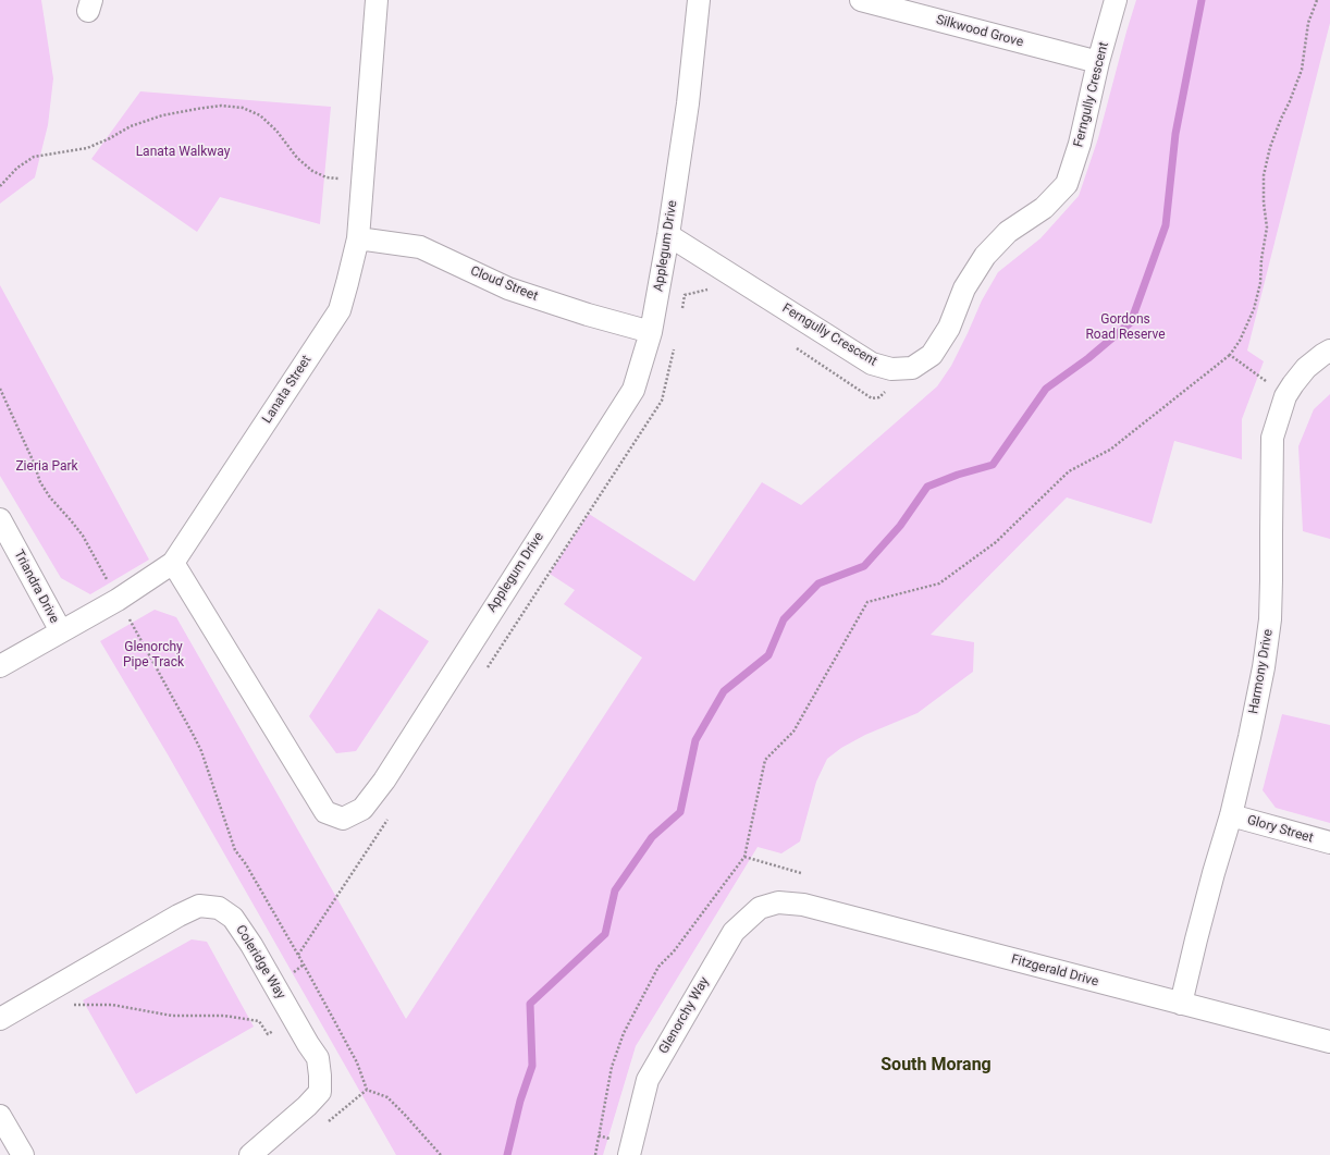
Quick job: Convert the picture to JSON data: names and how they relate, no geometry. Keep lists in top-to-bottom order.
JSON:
{
  "streets": {
    "street": [
      "Silkwood Grove",
      "Ferngully Crescent",
      "Applegum Drive",
      "Cloud Street",
      "Lanata Street",
      "Triandra Drive",
      "Harmony Drive",
      "Glory Street",
      "Coleridge Way",
      "Fitzgerald Drive",
      "Glenorchy Way"
    ]
  },
  "crossings": [
    ["Silkwood Grove", "Ferngully Crescent"],
    ["Ferngully Crescent", "Applegum Drive"],
    ["Applegum Drive", "Cloud Street"],
    ["Applegum Drive", "Lanata Street"],
    ["Cloud Street", "Lanata Street"],
    ["Lanata Street", "Triandra Drive"],
    ["Harmony Drive", "Glory Street"],
    ["Harmony Drive", "Fitzgerald Drive"],
    ["Fitzgerald Drive", "Glenorchy Way"]
  ],
  "districts": ["South Morang"],
  "parks": [
    "Lanata Walkway",
    "Gordons Road Reserve",
    "Zieria Park",
    "Glenorchy Pipe Track"
  ]
}
